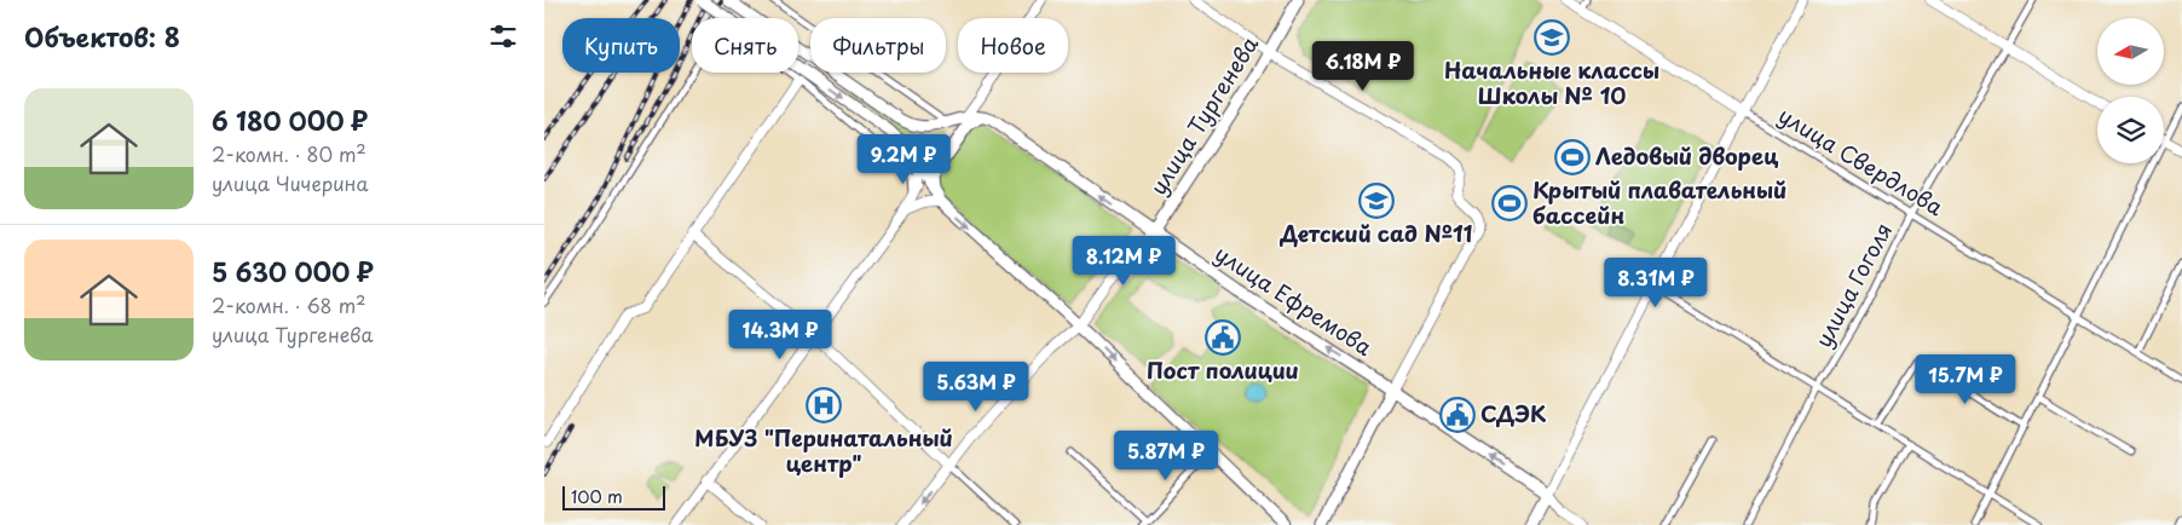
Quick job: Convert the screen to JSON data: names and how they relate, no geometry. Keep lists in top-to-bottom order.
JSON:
{
  "streets": {
    "main road": ["улица Тургенева", "улица Ефремова"],
    "street": ["улица Свердлова", "улица Гоголя"]
  },
  "crossings": [
    ["улица Тургенева", "улица Ефремова"],
    ["улица Свердлова", "улица Гоголя"]
  ],
  "one_way": ["улица Ефремова"],
  "places": {
    "school or university": ["Начальные классы Школы № 10", "Детский сад №11"],
    "sports": ["Ледовый дворец", "Крытый плавательный бассейн"],
    "public building": ["Пост полиции", "СДЭК"],
    "hospital": ["МБУЗ \"Перинатальный центр\""]
  },
  "scale_bar": "100 m",
  "north": "left",
  "page": {
    "heading": "Объектов: 8",
    "chip": [
      "Купить",
      "Снять",
      "Фильтры",
      "Новое"
    ],
    "price": [
      "6.18M ₽",
      "9.2M ₽",
      "8.12M ₽",
      "8.31M ₽",
      "14.3M ₽",
      "15.7M ₽",
      "5.63M ₽",
      "5.87M ₽"
    ],
    "list": [
      {
        "name": "6 180 000 ₽",
        "note": "2-комн. · 80 m² · улица Чичерина"
      },
      {
        "name": "5 630 000 ₽",
        "note": "2-комн. · 68 m² · улица Тургенева"
      }
    ],
    "scale": "100 m"
  }
}
